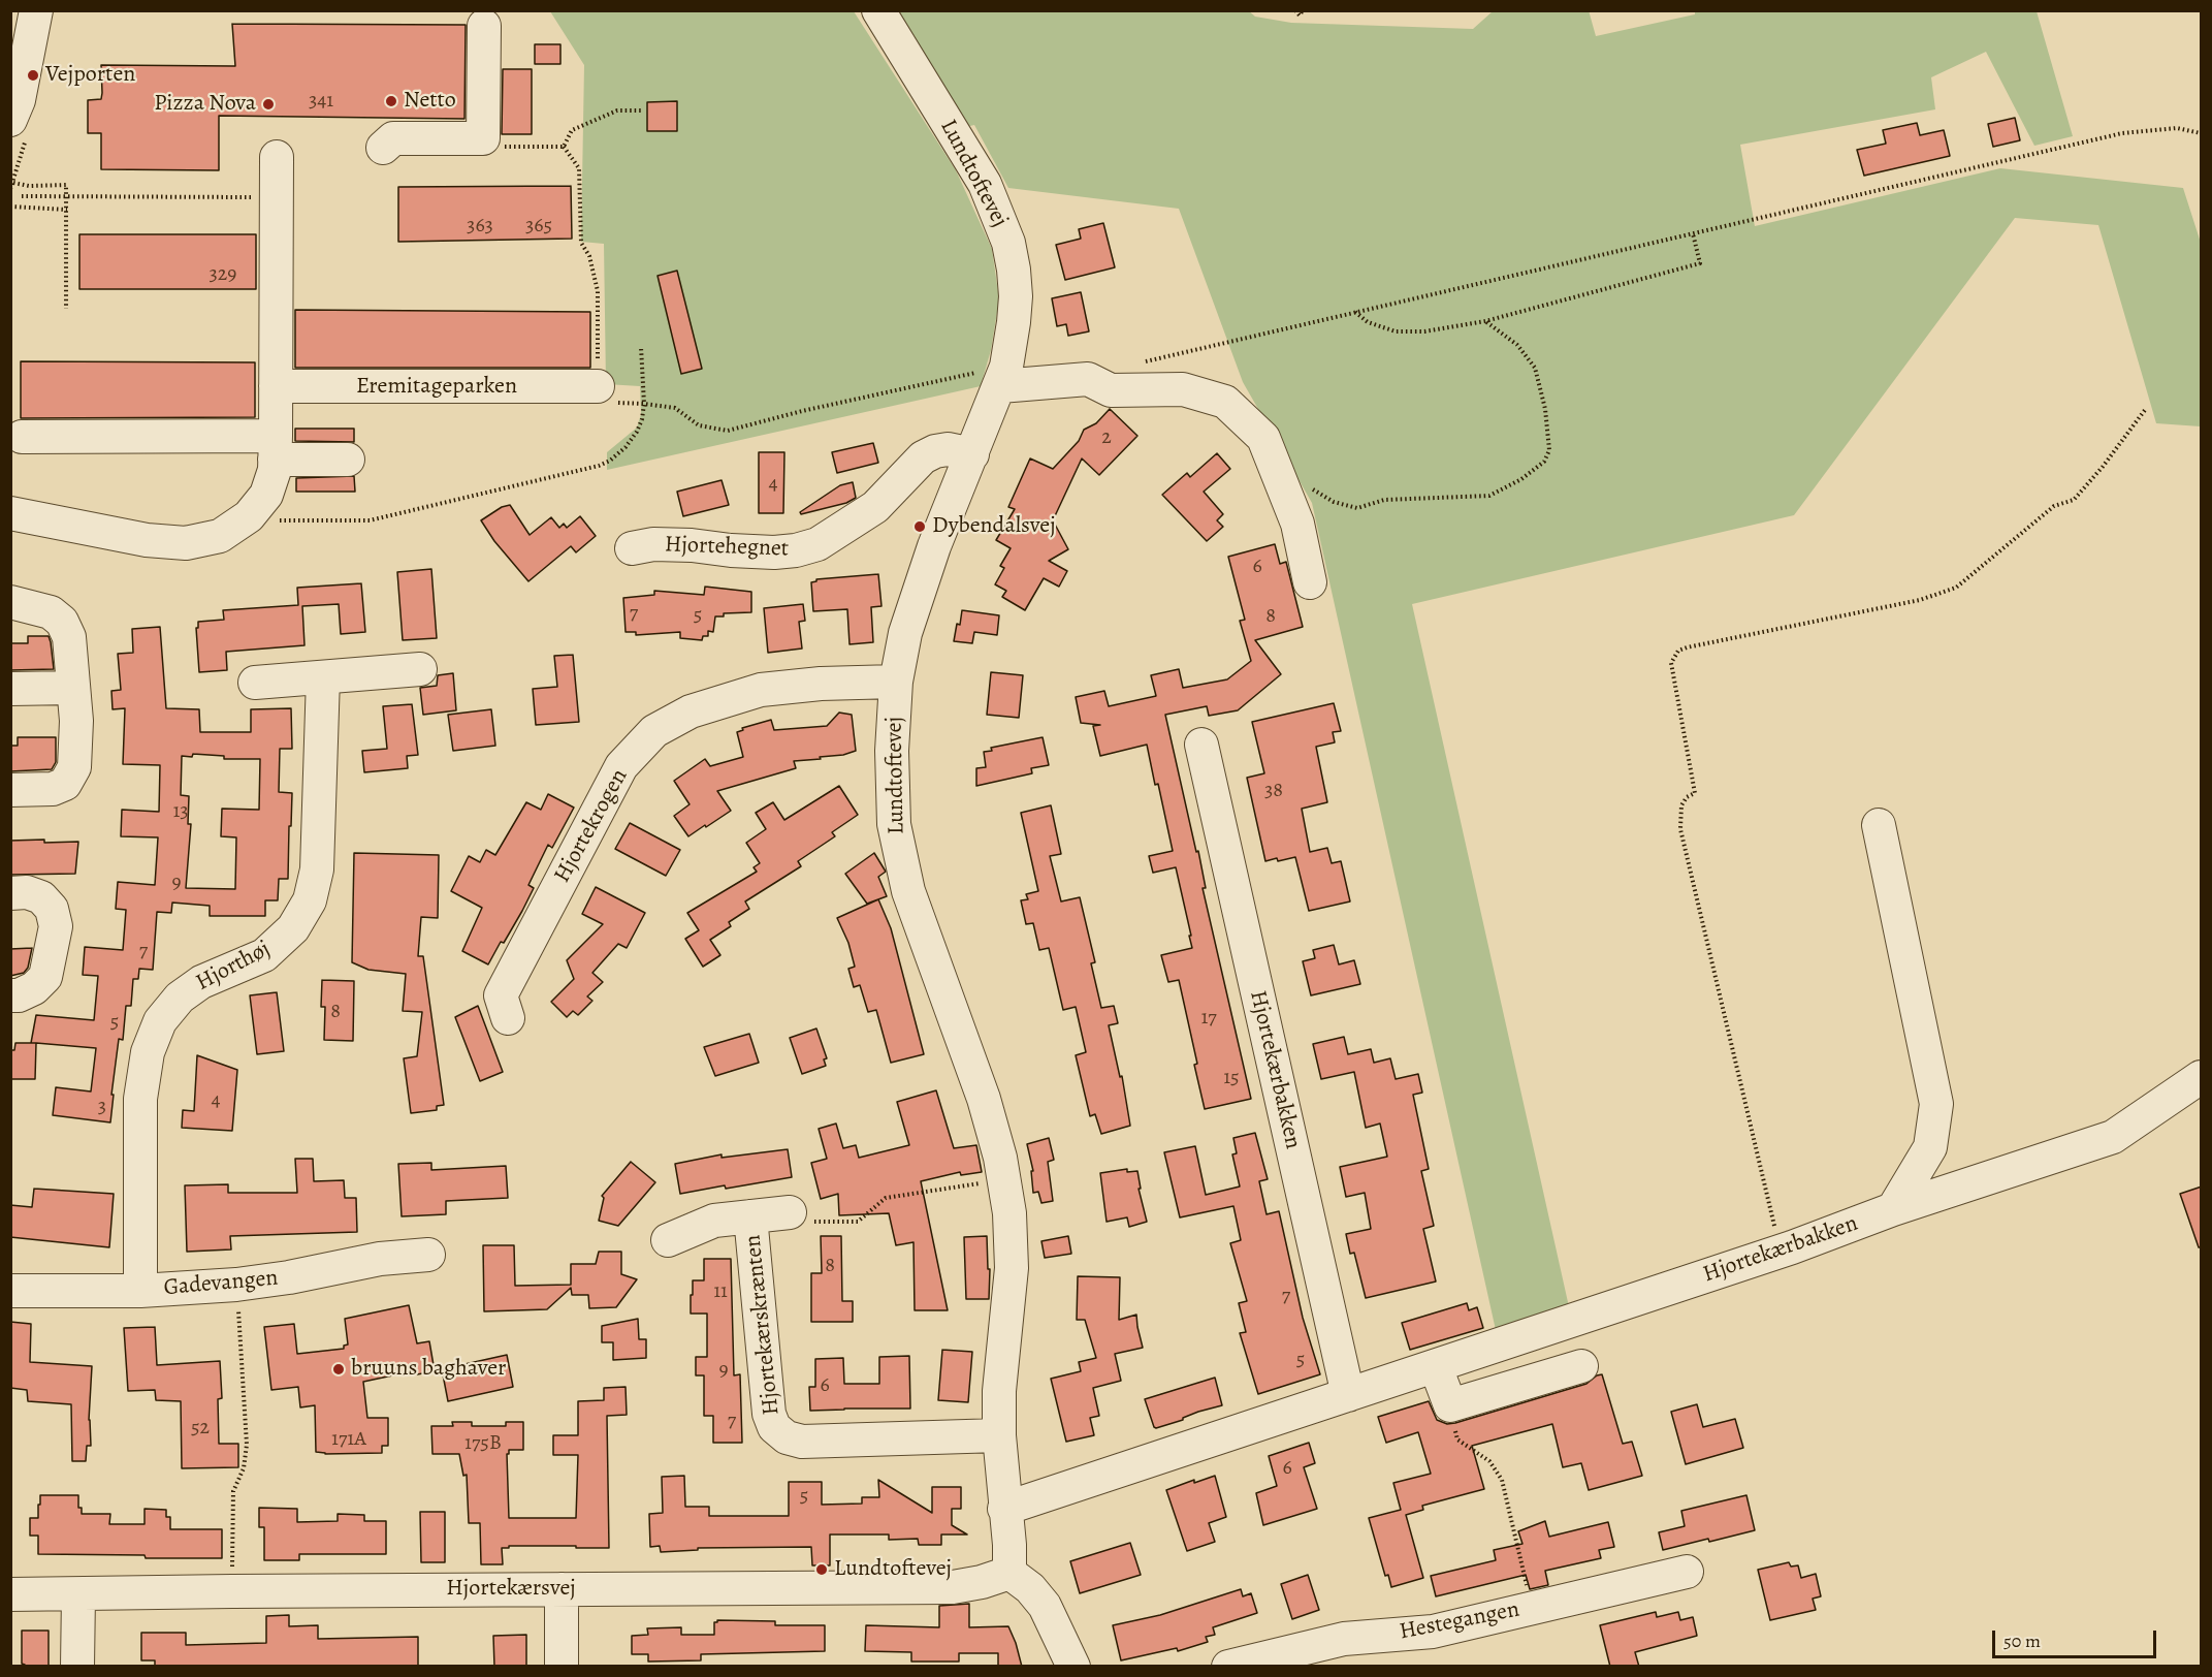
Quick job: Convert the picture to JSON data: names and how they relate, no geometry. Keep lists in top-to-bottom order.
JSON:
{
  "streets": {
    "street": [
      "Lundtoftevej",
      "Eremitageparken",
      "Hjortehegnet",
      "Hjortekrogen",
      "Hjorthøj",
      "Hjortekærbakken",
      "Gadevangen",
      "Hjortekærskrænten",
      "Hjortekærsvej",
      "Hestegangen"
    ]
  },
  "crossings": [
    ["Lundtoftevej", "Hjortehegnet"],
    ["Lundtoftevej", "Hjortekrogen"],
    ["Lundtoftevej", "Hjortekærbakken"],
    ["Lundtoftevej", "Hjortekærskrænten"],
    ["Lundtoftevej", "Hjortekærsvej"],
    ["Hjorthøj", "Gadevangen"]
  ],
  "places": [
    "Vejporten",
    "Netto",
    "Pizza Nova",
    "Dybendalsvej",
    "bruuns baghaver",
    "Lundtoftevej"
  ],
  "house_numbers": [
    "341",
    "363",
    "365",
    "329",
    "2",
    "4",
    "6",
    "7",
    "5",
    "8",
    "38",
    "13",
    "9",
    "7",
    "8",
    "17",
    "5",
    "15",
    "4",
    "3",
    "8",
    "11",
    "7",
    "5",
    "9",
    "6",
    "7",
    "52",
    "171A",
    "175B",
    "6",
    "5"
  ],
  "scale_bar": "50 m"
}
